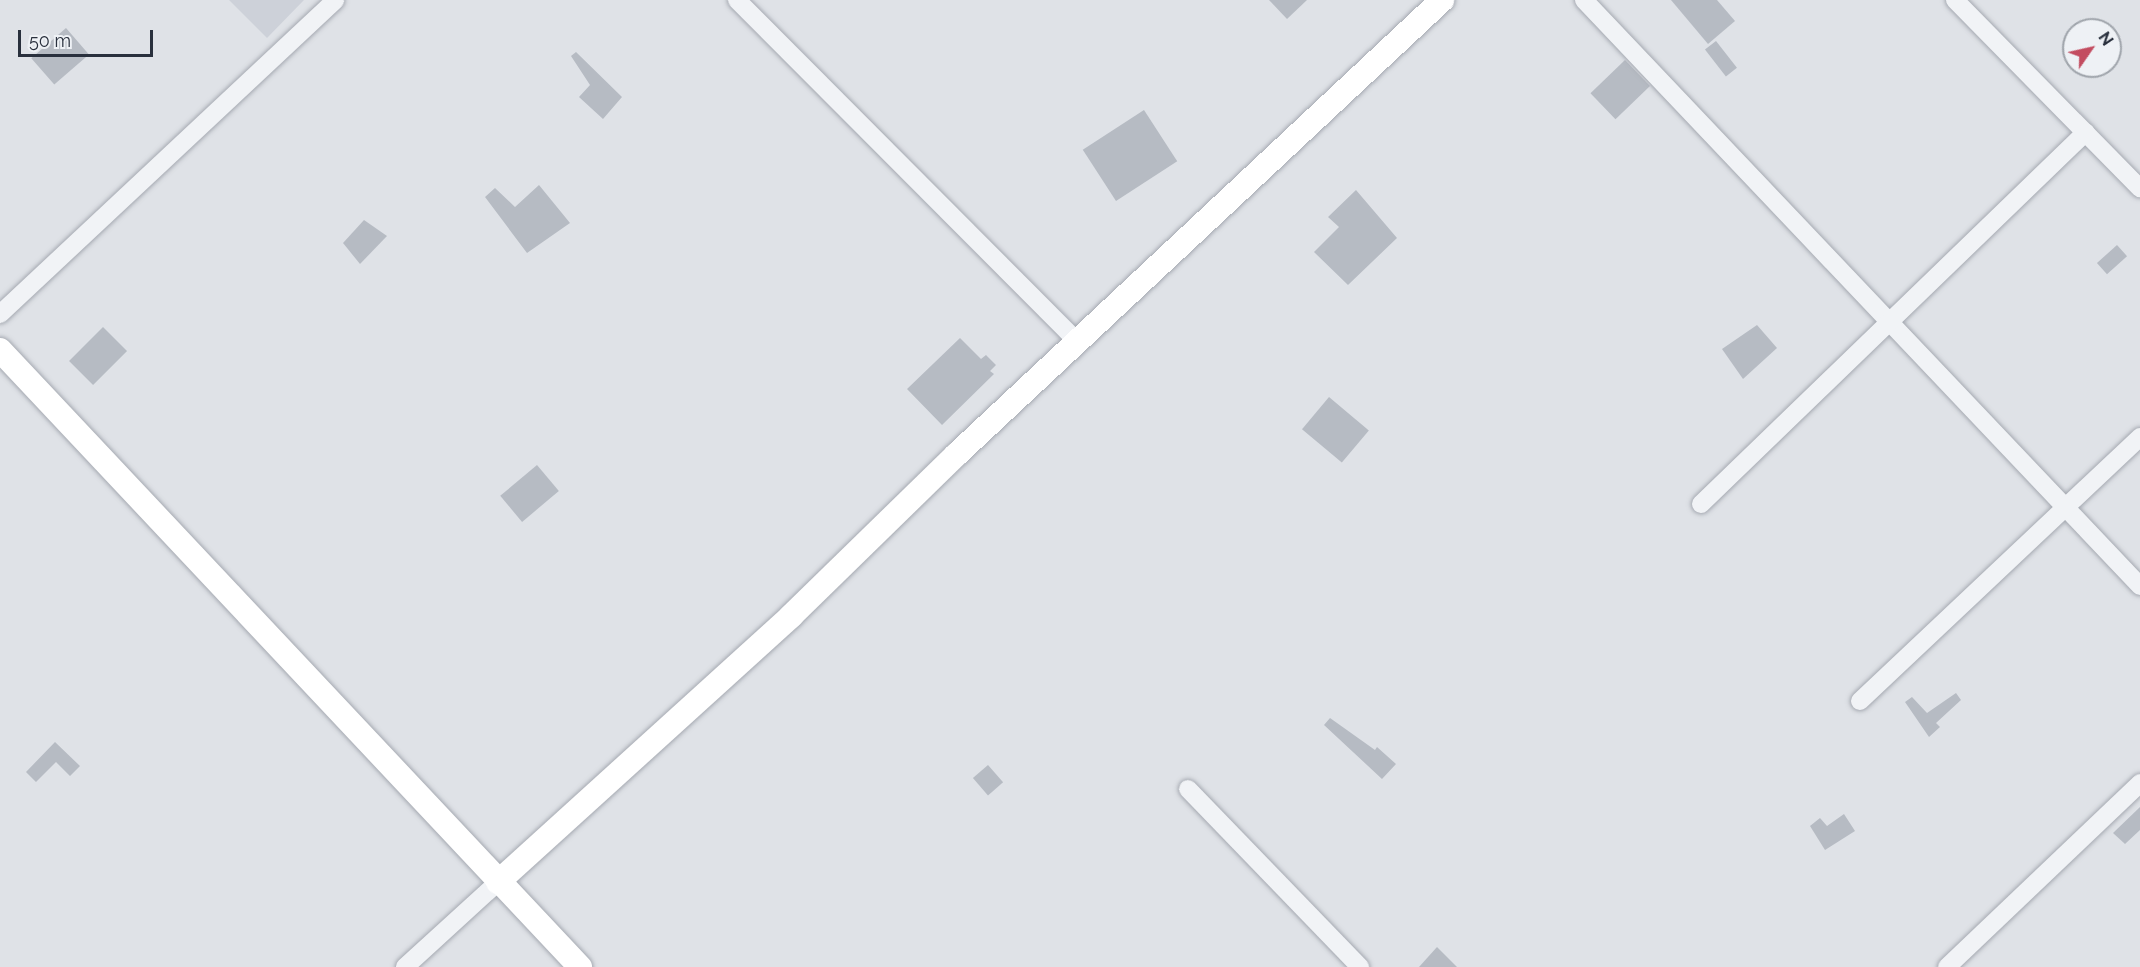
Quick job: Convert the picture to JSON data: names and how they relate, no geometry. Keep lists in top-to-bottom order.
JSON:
{
  "scale_bar": "50 m",
  "north": "top right"
}
